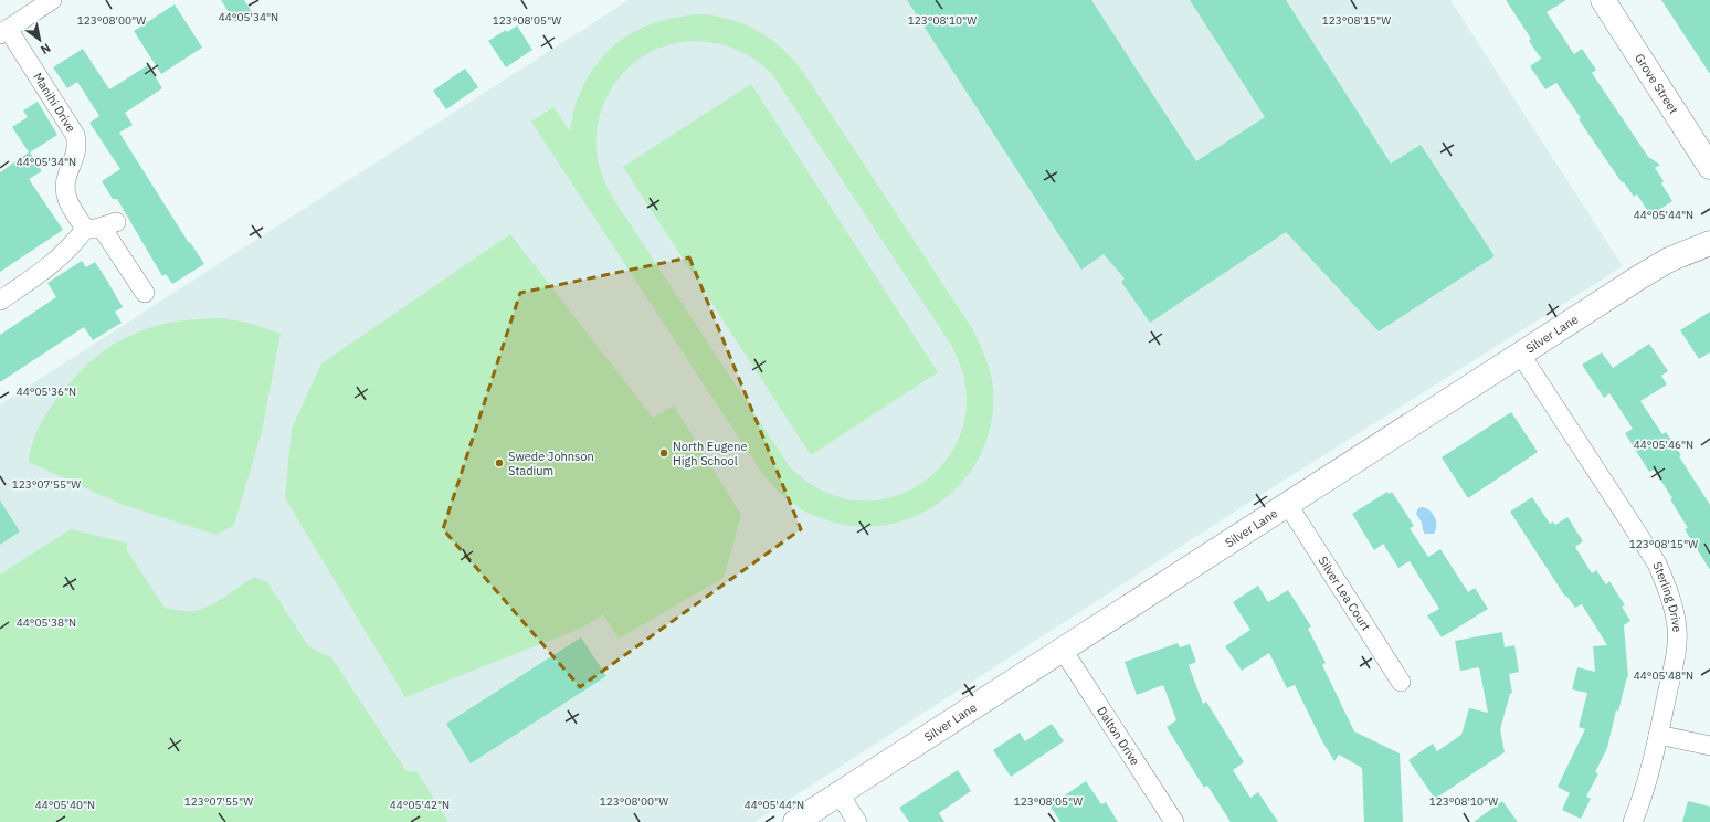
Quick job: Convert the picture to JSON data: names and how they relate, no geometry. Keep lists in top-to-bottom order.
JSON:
{
  "streets": {
    "street": [
      "Grove Street",
      "Manihi Drive",
      "Silver Lane",
      "Silver Lea Court",
      "Sterling Drive",
      "Dalton Drive"
    ]
  },
  "crossings": [
    ["Silver Lane", "Silver Lea Court"],
    ["Silver Lane", "Sterling Drive"],
    ["Silver Lane", "Dalton Drive"]
  ],
  "places": ["North Eugene High School", "Swede Johnson Stadium"],
  "north": "bottom right",
  "coordinates": [
    "44°05'34\"N",
    "123°08'00\"W",
    "123°08'05\"W",
    "123°08'10\"W",
    "123°08'15\"W",
    "44°05'44\"N",
    "44°05'36\"N",
    "44°05'46\"N",
    "123°07'55\"W",
    "44°05'38\"N",
    "44°05'48\"N",
    "44°05'40\"N",
    "44°05'42\"N"
  ]
}
